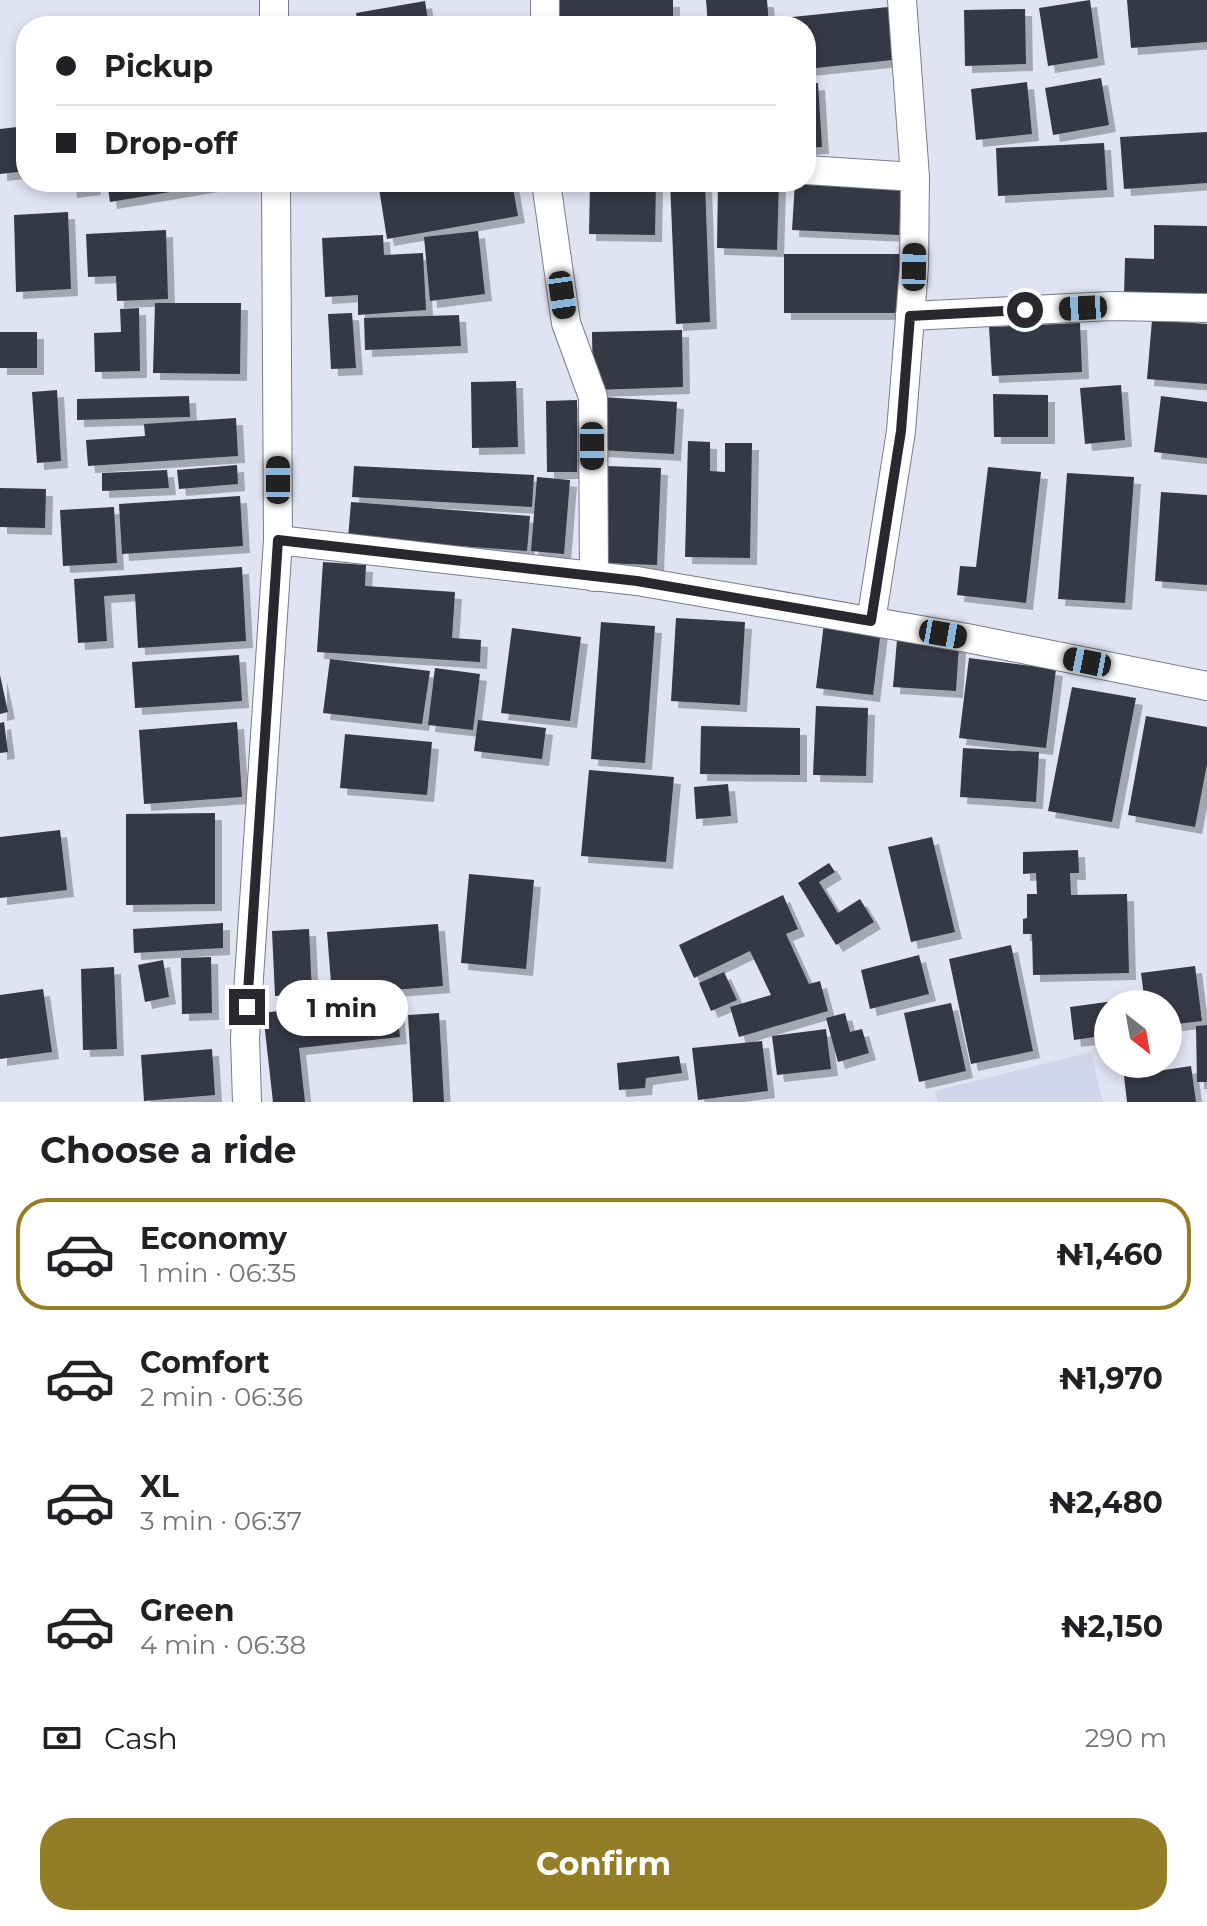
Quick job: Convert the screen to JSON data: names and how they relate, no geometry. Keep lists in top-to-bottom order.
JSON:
{
  "north": "bottom right",
  "page": {
    "banner": ["Pickup", "Drop-off"],
    "bubble": "1 min",
    "heading": "Choose a ride",
    "list": [
      {
        "name": "Economy",
        "note": "1 min · 06:35",
        "value": "₦1,460"
      },
      {
        "name": "Comfort",
        "note": "2 min · 06:36",
        "value": "₦1,970"
      },
      {
        "name": "XL",
        "note": "3 min · 06:37",
        "value": "₦2,480"
      },
      {
        "name": "Green",
        "note": "4 min · 06:38",
        "value": "₦2,150"
      }
    ],
    "pay": ["Cash", "290 m"],
    "buttons": "Confirm"
  }
}
